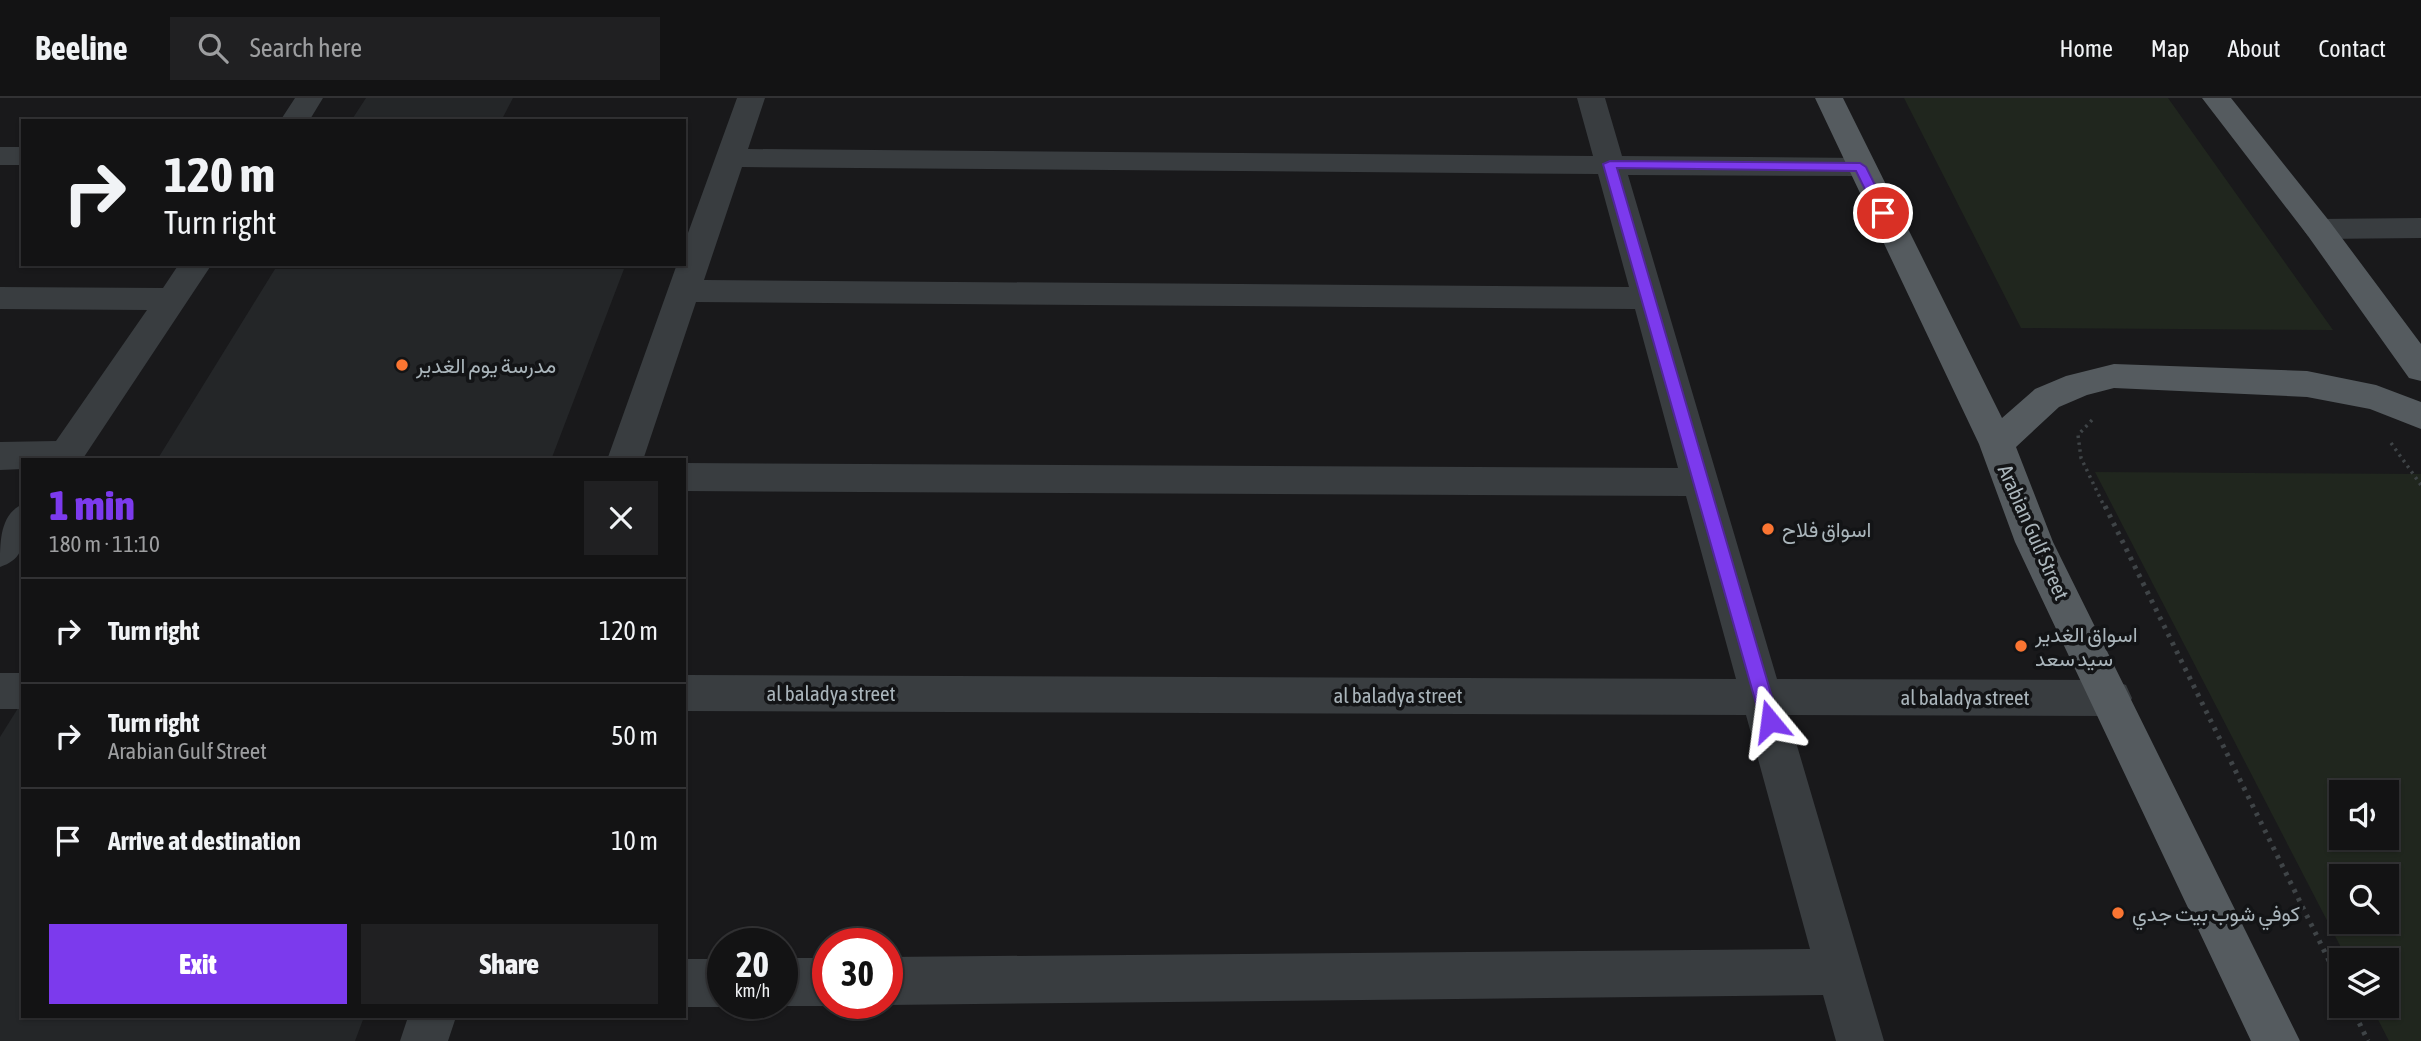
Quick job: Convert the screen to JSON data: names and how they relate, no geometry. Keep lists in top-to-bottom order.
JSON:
{
  "streets": {
    "main road": ["Arabian Gulf Street"],
    "street": ["al baladya street"]
  },
  "crossings": [
    ["Arabian Gulf Street", "al baladya street"]
  ],
  "places": [
    "مدرسة يوم الغدير",
    "اسواق فلاح",
    "اسواق الغدير سيد سعد",
    "كوفي شوب بيت جدي"
  ],
  "page": {
    "header": "Beeline",
    "search": "Search here",
    "nav": [
      "Home",
      "Map",
      "About",
      "Contact"
    ],
    "turn": ["120 m", "Turn right"],
    "heading": ["1 min", "180 m · 11:10"],
    "list": [
      {
        "name": "Turn right",
        "value": "120 m"
      },
      {
        "name": "Turn right",
        "note": "Arabian Gulf Street",
        "value": "50 m"
      },
      {
        "name": "Arrive at destination",
        "value": "10 m"
      }
    ],
    "buttons": ["Exit", "Share"],
    "speed": "20 km/h",
    "limit": "30"
  }
}
